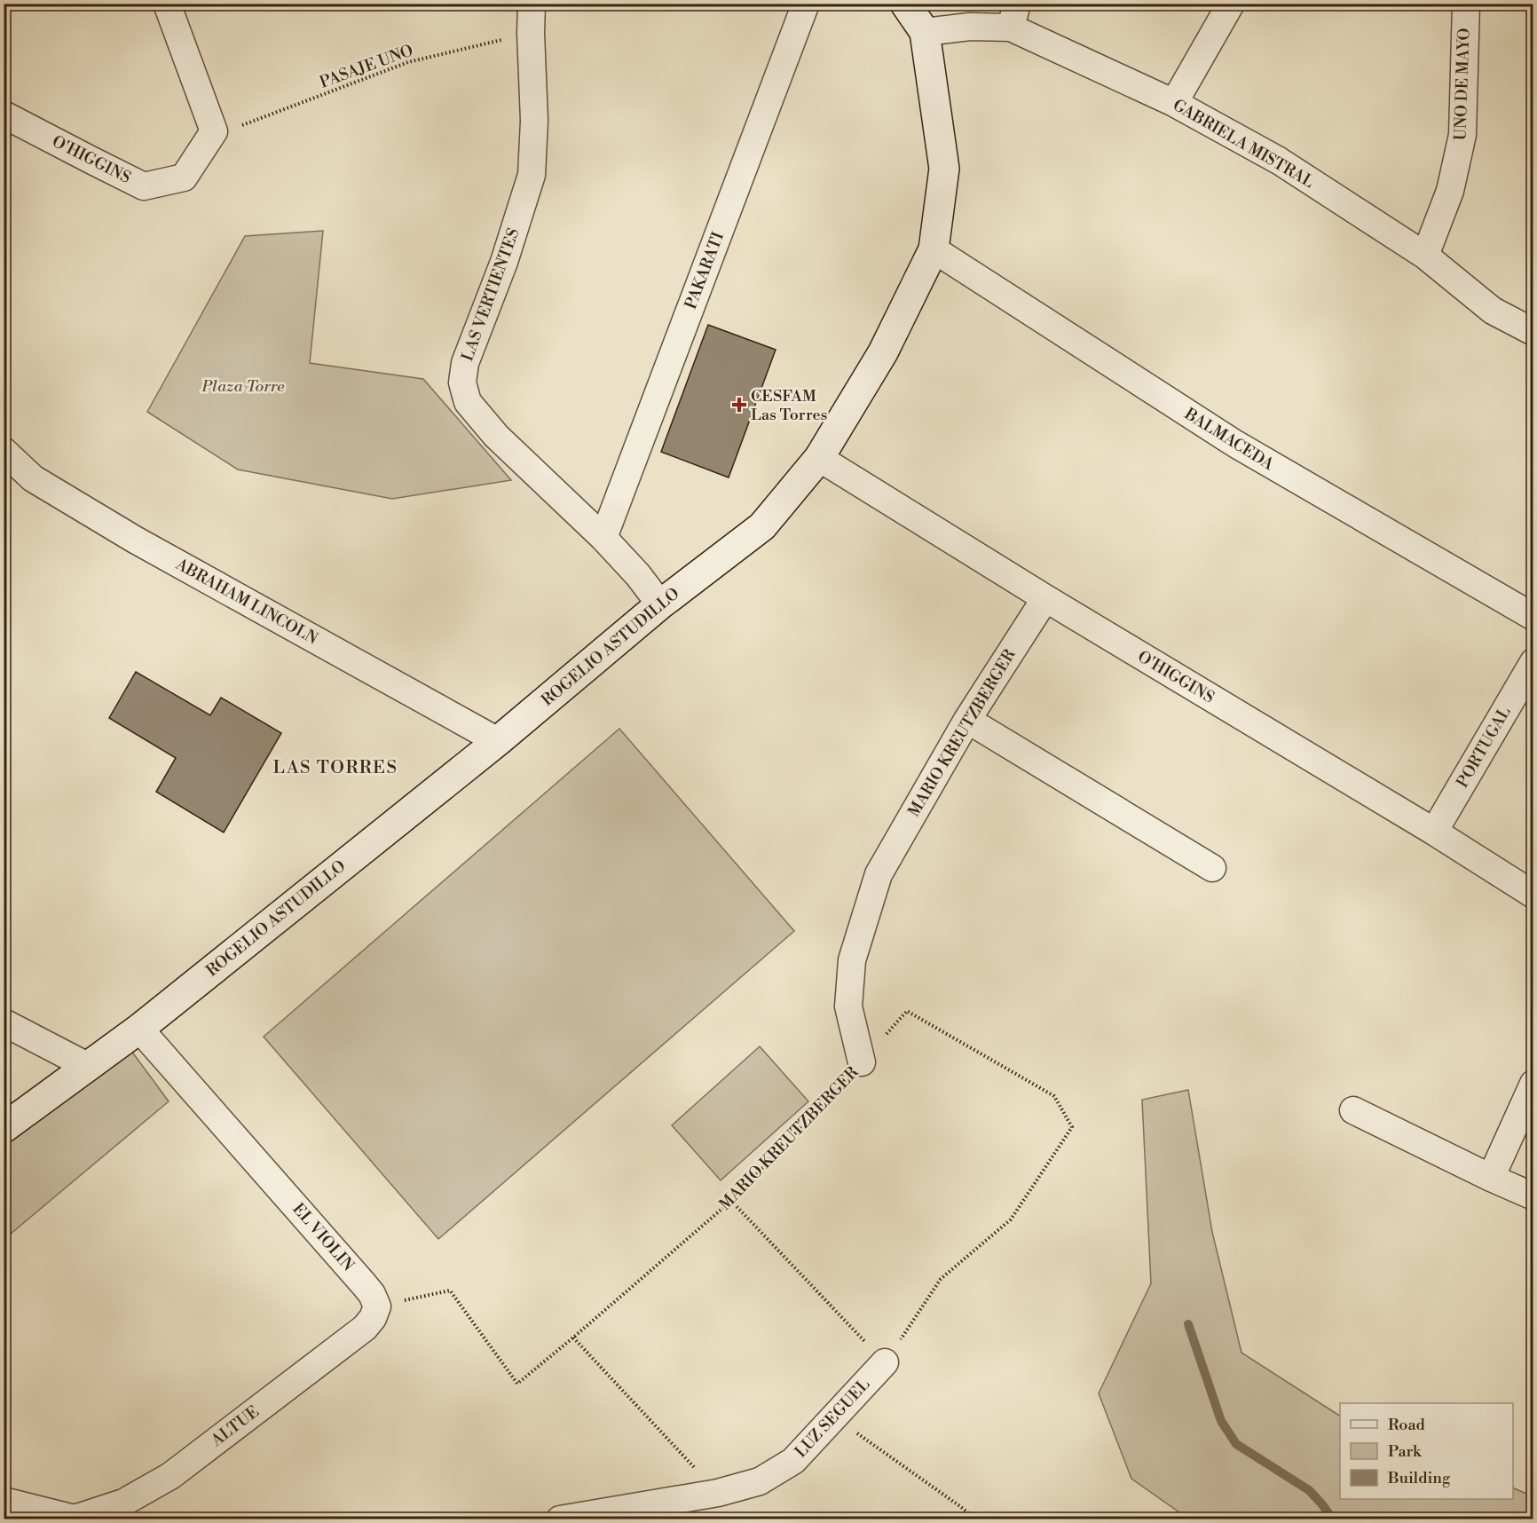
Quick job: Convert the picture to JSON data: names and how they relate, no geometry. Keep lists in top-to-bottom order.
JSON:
{
  "streets": {
    "street": [
      "UNO DE MAYO",
      "GABRIELA MISTRAL",
      "O'HIGGINS",
      "PAKARATI",
      "LAS VERTIENTES",
      "BALMACEDA",
      "ABRAHAM LINCOLN",
      "ROGELIO ASTUDILLO",
      "MARIO KREUTZBERGER",
      "PORTUGAL",
      "EL VIOLIN",
      "LUZ SEGUEL",
      "ALTUE"
    ],
    "path": ["PASAJE UNO"]
  },
  "crossings": [
    ["PASAJE UNO", "O'HIGGINS"],
    ["PASAJE UNO", "LAS VERTIENTES"],
    ["UNO DE MAYO", "GABRIELA MISTRAL"],
    ["GABRIELA MISTRAL", "ROGELIO ASTUDILLO"],
    ["O'HIGGINS", "ROGELIO ASTUDILLO"],
    ["O'HIGGINS", "MARIO KREUTZBERGER"],
    ["O'HIGGINS", "PORTUGAL"],
    ["PAKARATI", "LAS VERTIENTES"],
    ["LAS VERTIENTES", "ROGELIO ASTUDILLO"],
    ["BALMACEDA", "ROGELIO ASTUDILLO"],
    ["ABRAHAM LINCOLN", "ROGELIO ASTUDILLO"],
    ["ROGELIO ASTUDILLO", "EL VIOLIN"],
    ["MARIO KREUTZBERGER", "EL VIOLIN"],
    ["MARIO KREUTZBERGER", "ALTUE"],
    ["EL VIOLIN", "ALTUE"]
  ],
  "districts": ["LAS TORRES"],
  "parks": ["Plaza Torre"],
  "places": {
    "health": ["CESFAM Las Torres"]
  },
  "legend": ["Road", "Park", "Building"]
}
